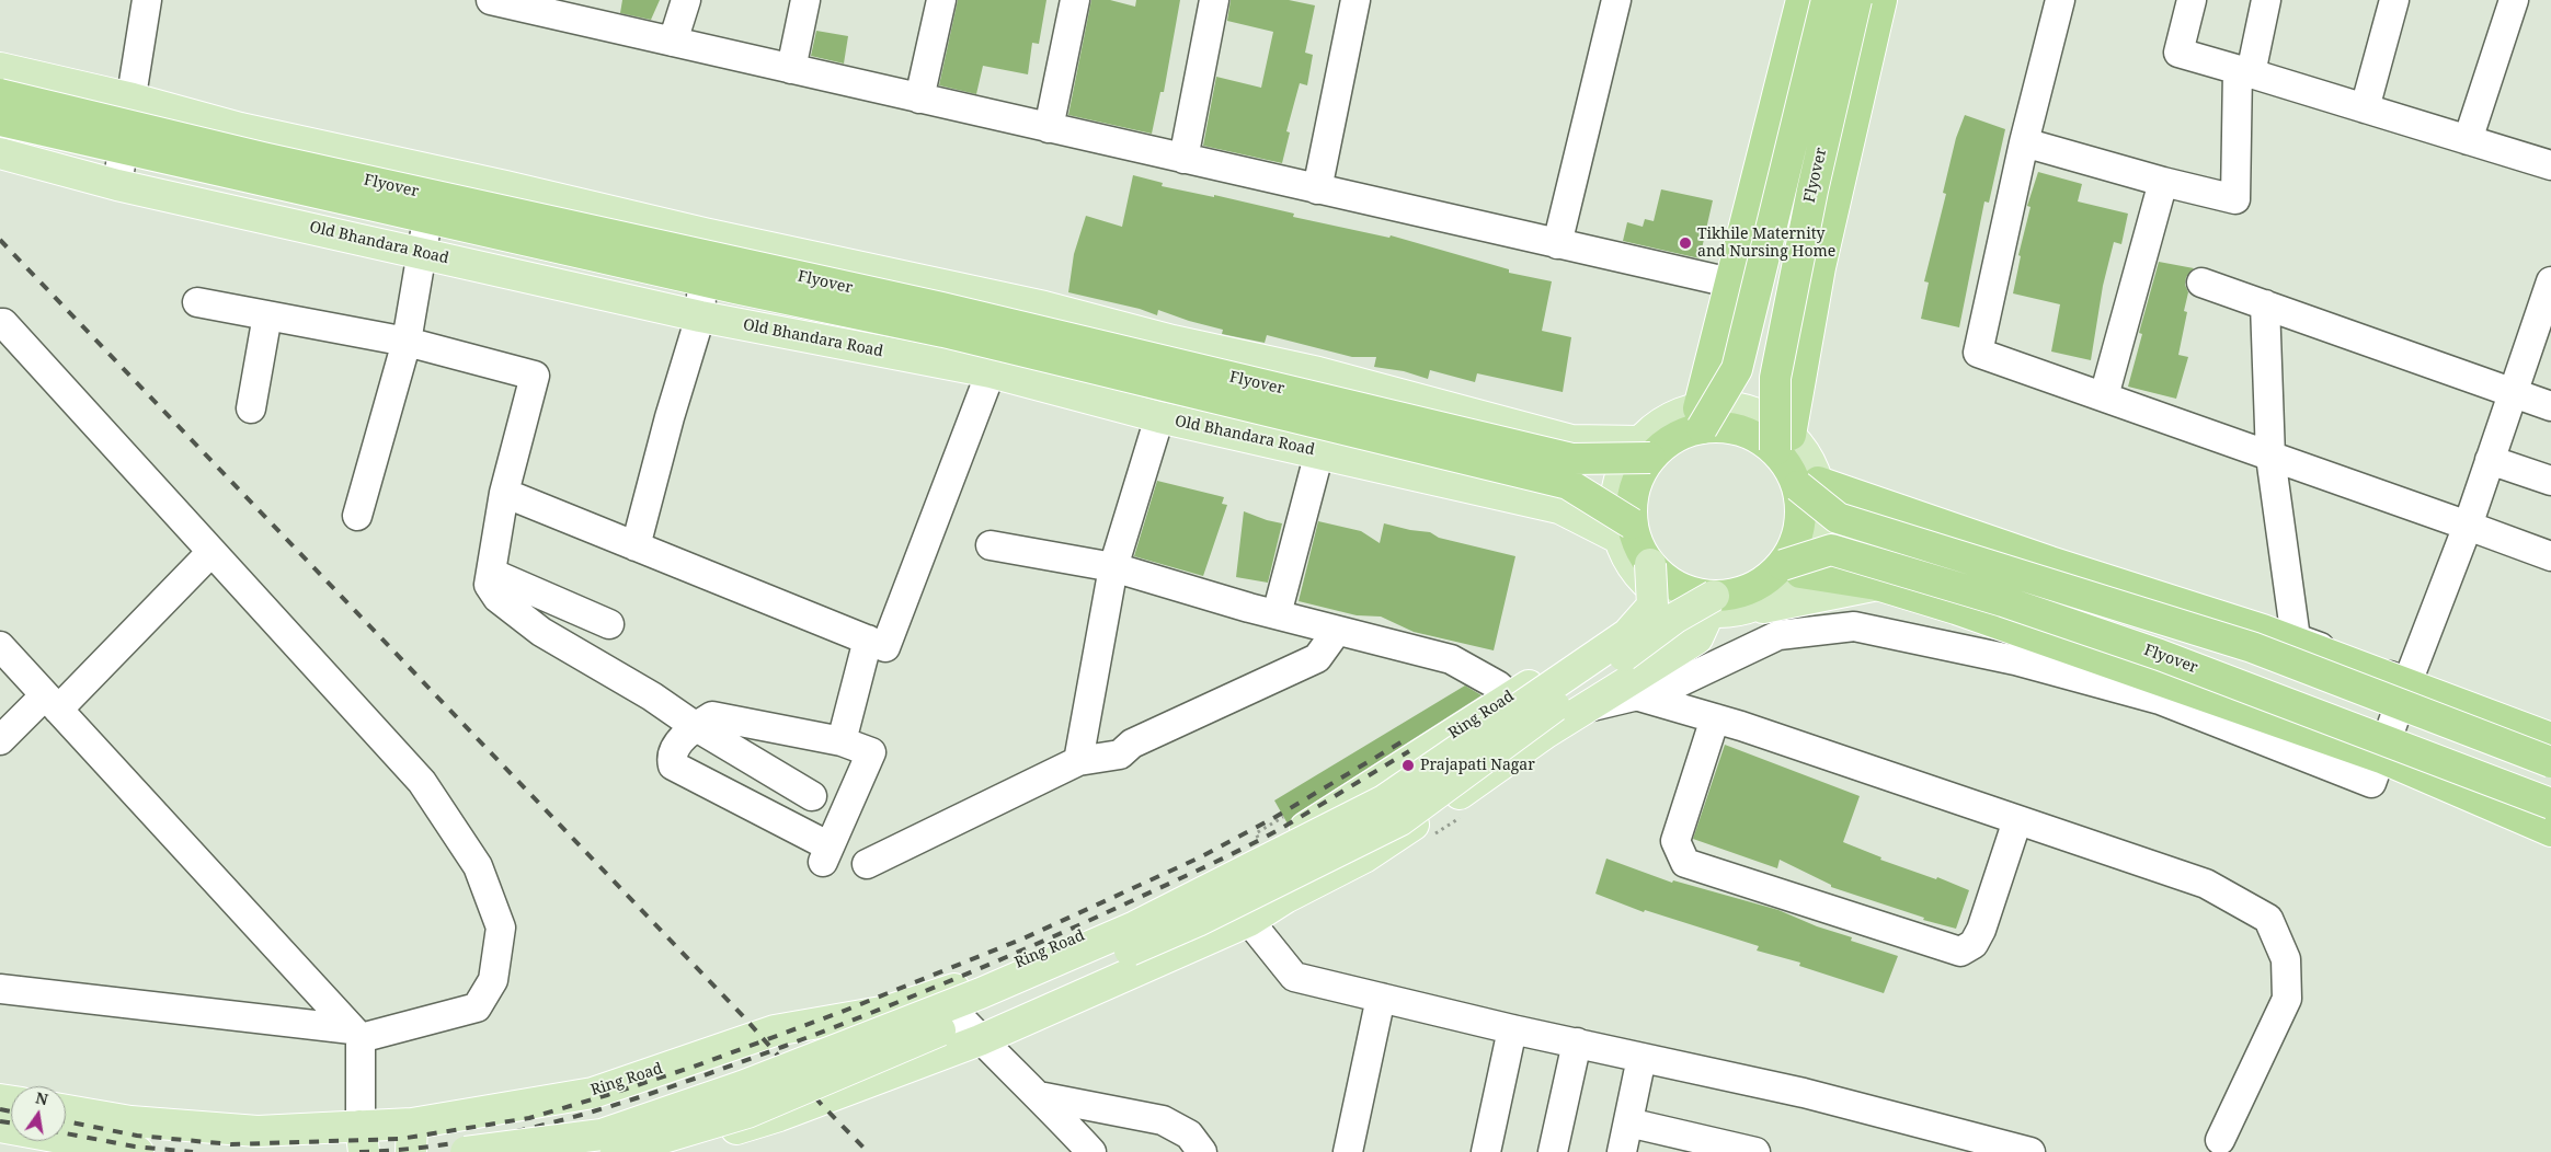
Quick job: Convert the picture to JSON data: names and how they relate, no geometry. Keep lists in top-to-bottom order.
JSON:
{
  "streets": {
    "highway": ["Flyover"],
    "main road": ["Old Bhandara Road", "Ring Road"]
  },
  "crossings": [
    ["Flyover", "Old Bhandara Road"],
    ["Flyover", "Ring Road"],
    ["Old Bhandara Road", "Ring Road"]
  ],
  "places": ["Tikhile Maternity and Nursing Home", "Prajapati Nagar"],
  "north": "top"
}
